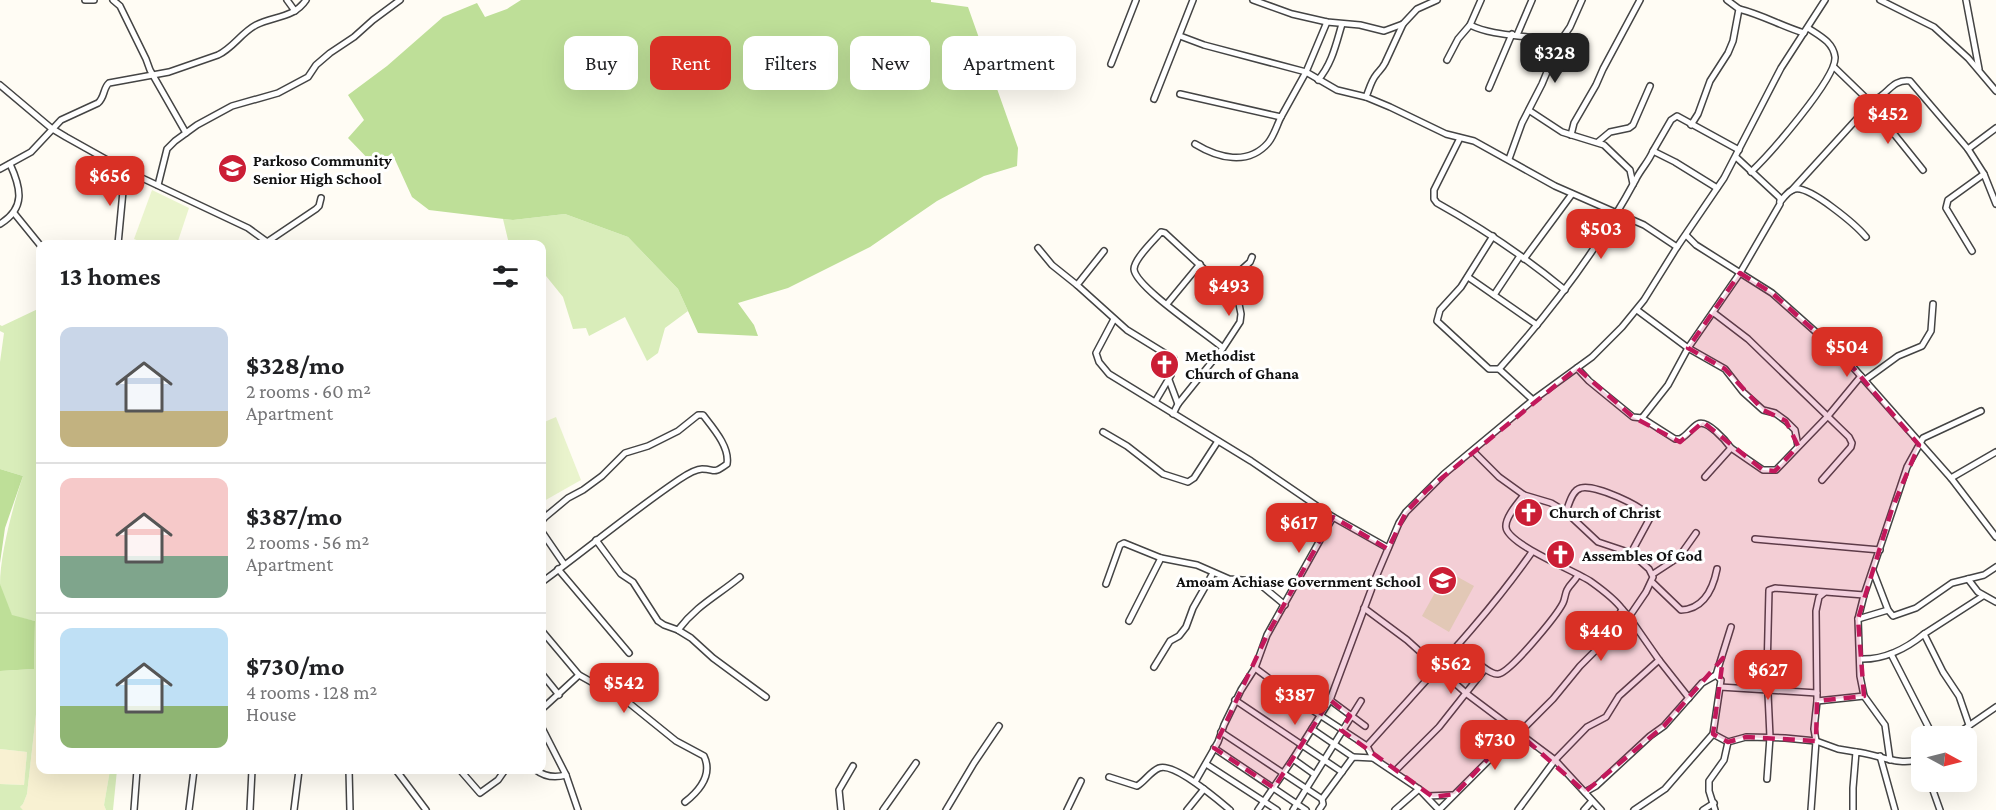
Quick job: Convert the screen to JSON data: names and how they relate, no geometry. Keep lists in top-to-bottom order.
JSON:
{
  "places": {
    "school or university": ["Parkoso Community Senior High School", "Amoam Achiase Government School"],
    "church": ["Methodist Church of Ghana", "Church of Christ", "Assembles Of God"]
  },
  "north": "right",
  "page": {
    "price": [
      "$328",
      "$452",
      "$656",
      "$503",
      "$493",
      "$504",
      "$617",
      "$440",
      "$562",
      "$627",
      "$542",
      "$387",
      "$730"
    ],
    "chip": [
      "Buy",
      "Rent",
      "Filters",
      "New",
      "Apartment"
    ],
    "heading": "13 homes",
    "list": [
      {
        "name": "$328/mo",
        "note": "2 rooms · 60 m² · Apartment"
      },
      {
        "name": "$387/mo",
        "note": "2 rooms · 56 m² · Apartment"
      },
      {
        "name": "$730/mo",
        "note": "4 rooms · 128 m² · House"
      }
    ]
  }
}
